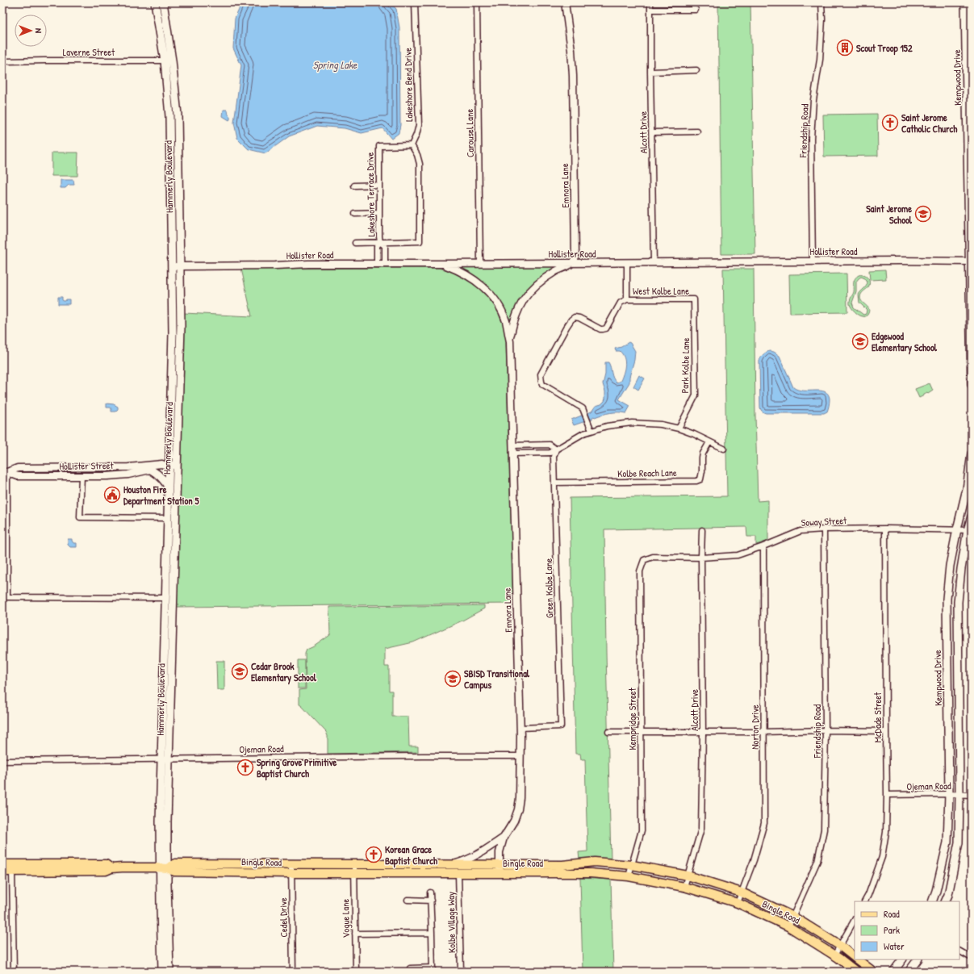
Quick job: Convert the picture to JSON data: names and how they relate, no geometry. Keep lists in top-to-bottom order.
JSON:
{
  "streets": {
    "main road": ["Kempwood Drive", "Hammerly Boulevard", "Bingle Road"],
    "street": [
      "Laverne Street",
      "Lakeshore Bend Drive",
      "Friendship Road",
      "Alcott Drive",
      "Carousel Lane",
      "Emnora Lane",
      "Lakeshore Terrace Drive",
      "Hollister Road",
      "West Kolbe Lane",
      "Park Kolbe Lane",
      "Hollister Street",
      "Kolbe Reach Lane",
      "Soway Street",
      "Green Kolbe Lane",
      "McDade Street",
      "Kempridge Street",
      "Norton Drive",
      "Ojeman Road",
      "Cedel Drive",
      "Vogue Lane",
      "Kolbe Village Way"
    ]
  },
  "crossings": [
    ["Laverne Street", "Hammerly Boulevard"],
    ["Kempwood Drive", "Hollister Road"],
    ["Kempwood Drive", "Soway Street"],
    ["Kempwood Drive", "Ojeman Road"],
    ["Lakeshore Bend Drive", "Lakeshore Terrace Drive"],
    ["Friendship Road", "Hollister Road"],
    ["Friendship Road", "Soway Street"],
    ["Friendship Road", "Bingle Road"],
    ["Alcott Drive", "Hollister Road"],
    ["Alcott Drive", "Soway Street"],
    ["Alcott Drive", "Bingle Road"],
    ["Carousel Lane", "Hollister Road"],
    ["Hammerly Boulevard", "Hollister Road"],
    ["Hammerly Boulevard", "Hollister Street"],
    ["Hammerly Boulevard", "Ojeman Road"],
    ["Hammerly Boulevard", "Bingle Road"],
    ["Emnora Lane", "Hollister Road"],
    ["Emnora Lane", "Green Kolbe Lane"],
    ["Emnora Lane", "Ojeman Road"],
    ["Emnora Lane", "Bingle Road"],
    ["Lakeshore Terrace Drive", "Hollister Road"],
    ["West Kolbe Lane", "Park Kolbe Lane"],
    ["Kolbe Reach Lane", "Green Kolbe Lane"],
    ["Soway Street", "McDade Street"],
    ["Soway Street", "Kempridge Street"],
    ["Soway Street", "Norton Drive"],
    ["McDade Street", "Ojeman Road"],
    ["Kempridge Street", "Bingle Road"],
    ["Norton Drive", "Bingle Road"],
    ["Bingle Road", "Cedel Drive"],
    ["Bingle Road", "Vogue Lane"],
    ["Bingle Road", "Kolbe Village Way"]
  ],
  "water": ["Spring Lake"],
  "places": {
    "building": ["Scout Troop 152"],
    "church": ["Saint Jerome Catholic Church", "Spring Grove Primitive Baptist Church", "Korean Grace Baptist Church"],
    "school or university": [
      "Saint Jerome School",
      "Edgewood Elementary School",
      "Cedar Brook Elementary School",
      "SBISD Transitional Campus"
    ],
    "public building": ["Houston Fire Department Station 5"]
  },
  "legend": ["Road", "Park", "Water"],
  "north": "right"
}
